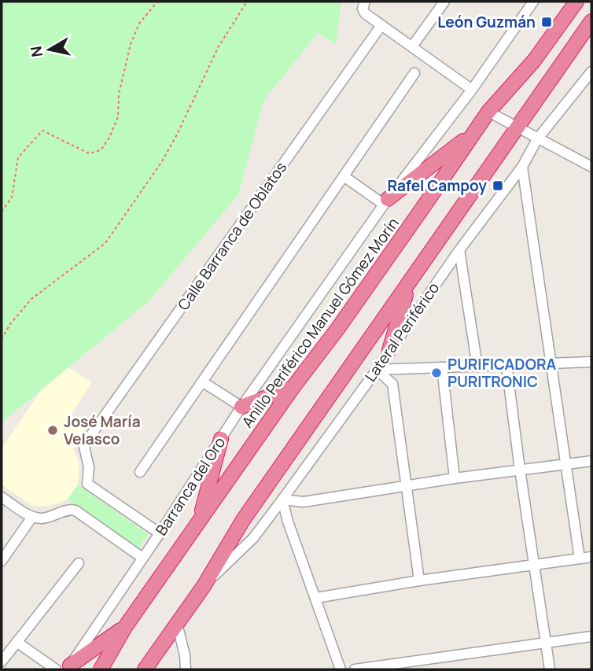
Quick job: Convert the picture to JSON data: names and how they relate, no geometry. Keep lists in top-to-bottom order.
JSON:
{
  "streets": {
    "highway": ["Anillo Periférico Manuel Gómez Morín"],
    "street": ["Calle Barranca de Oblatos", "Lateral Periférico", "Barranca del Oro"]
  },
  "crossings": [
    ["Calle Barranca de Oblatos", "Barranca del Oro"]
  ],
  "places": {
    "transit": ["León Guzmán", "Rafel Campoy"],
    "other": ["PURIFICADORA PURITRONIC", "José María Velasco"]
  },
  "north": "left"
}
